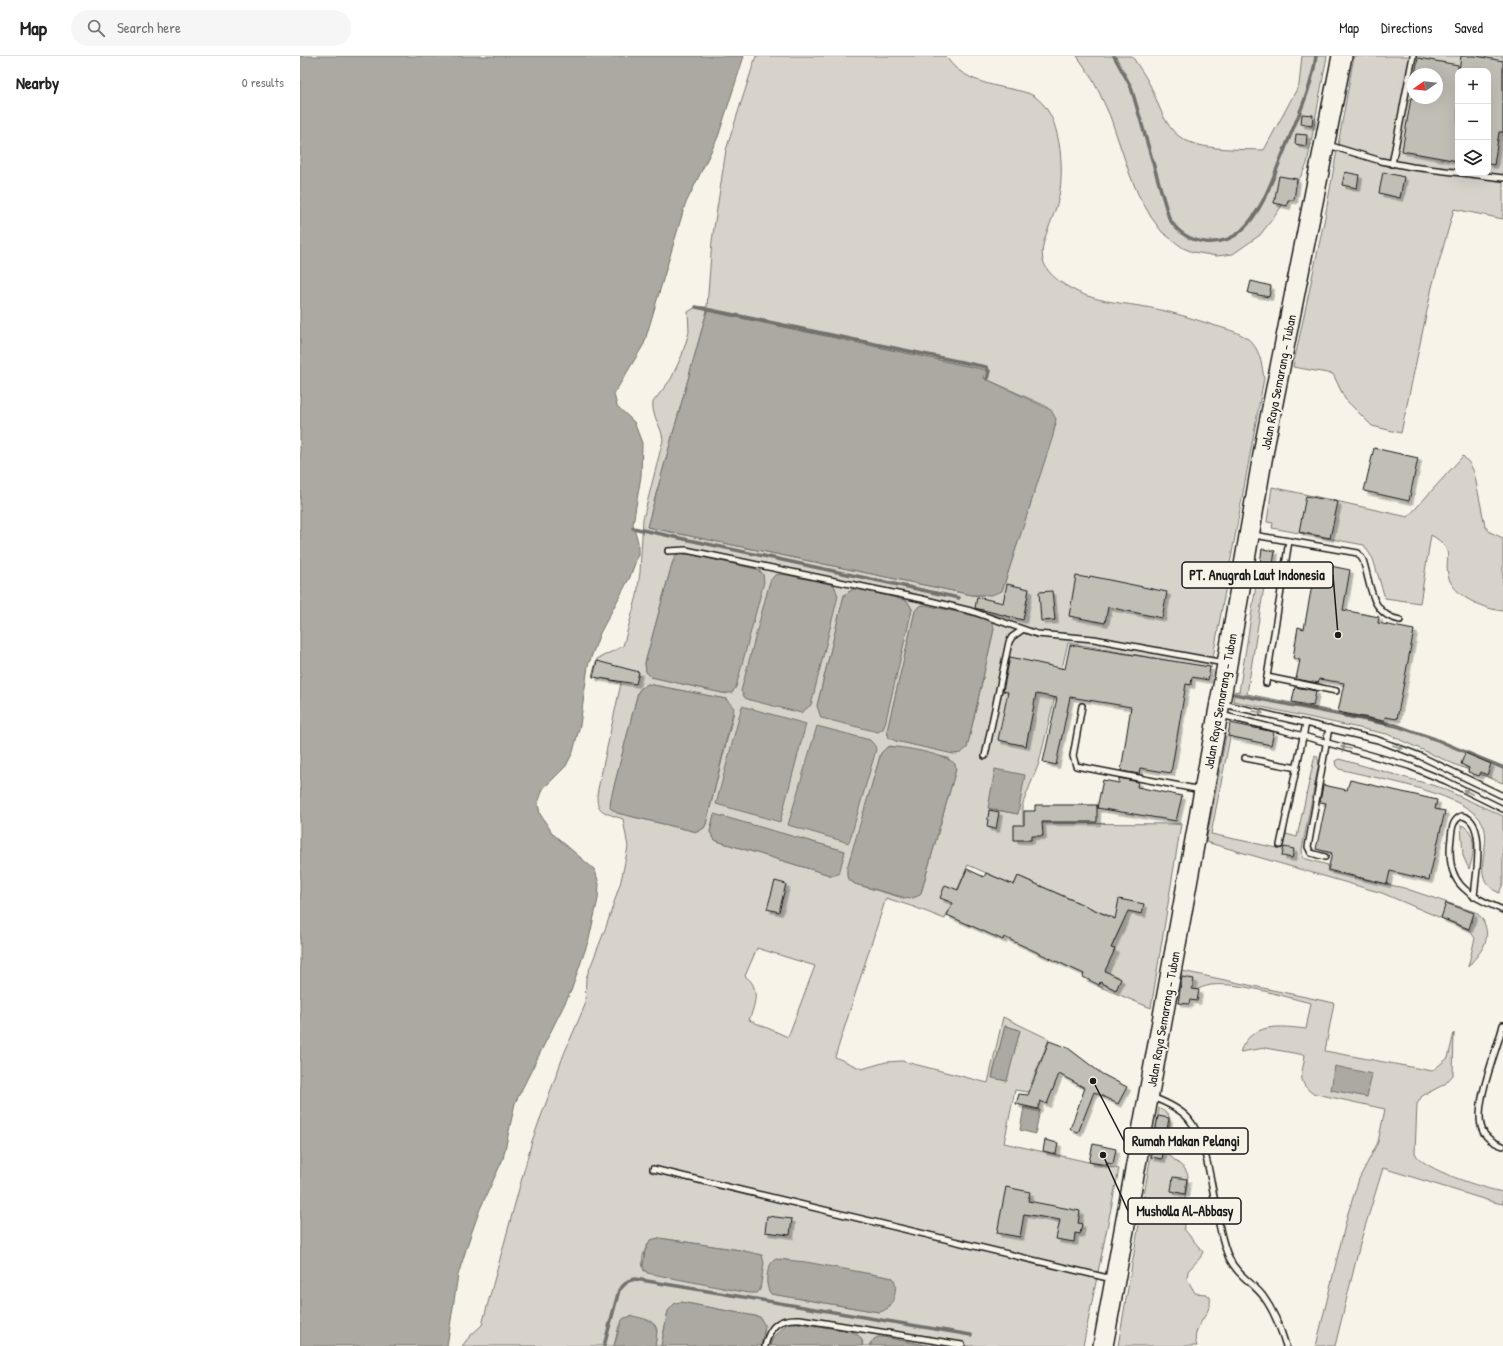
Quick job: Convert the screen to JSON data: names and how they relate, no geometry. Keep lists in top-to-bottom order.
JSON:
{
  "streets": {
    "highway": ["Jalan Raya Semarang - Tuban"]
  },
  "places": ["PT. Anugrah Laut Indonesia", "Rumah Makan Pelangi", "Musholla Al-Abbasy"],
  "north": "left",
  "page": {
    "header": "Map",
    "search": "Search here",
    "nav": ["Map", "Directions", "Saved"],
    "heading": ["Nearby", "0 results"],
    "map_buttons": ["+", "−"]
  }
}
